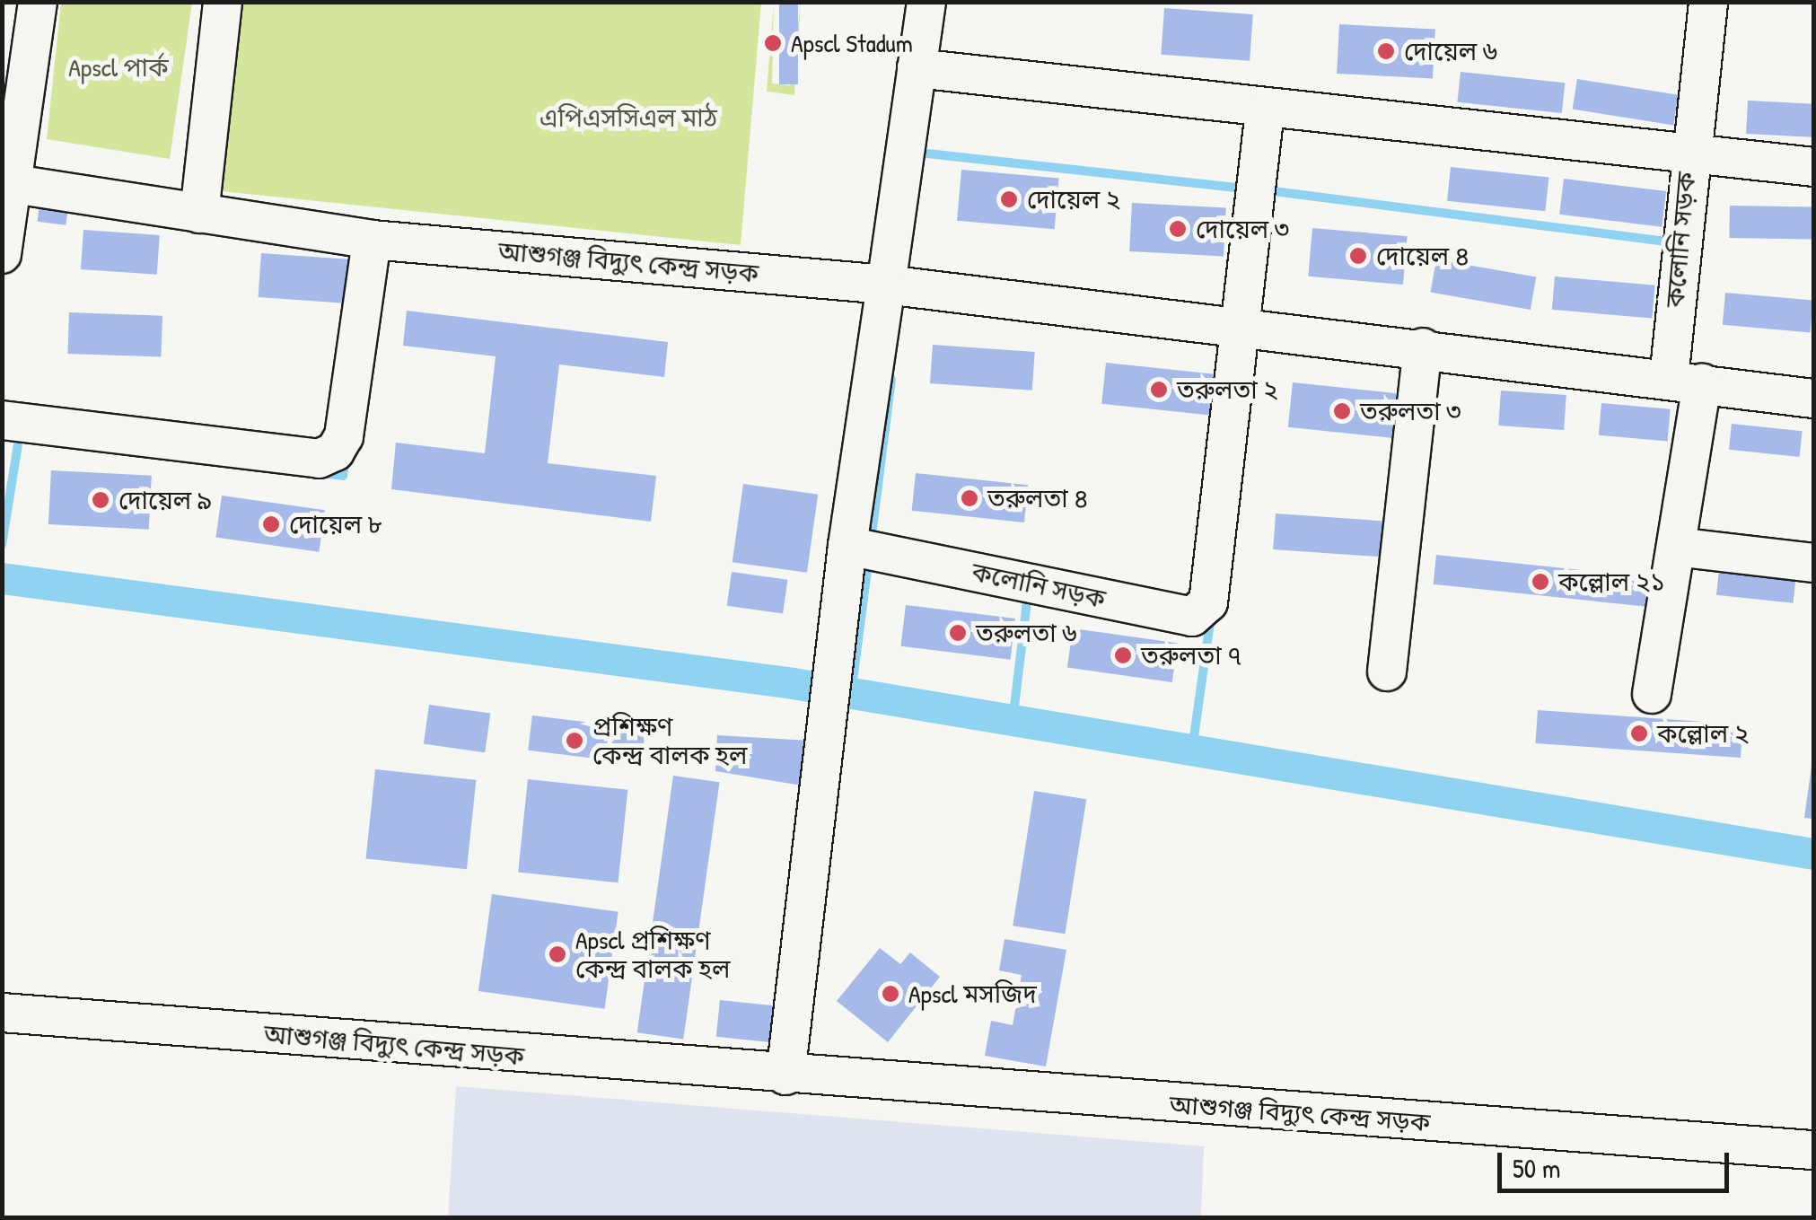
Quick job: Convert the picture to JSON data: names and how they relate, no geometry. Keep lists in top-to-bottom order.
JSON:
{
  "streets": {
    "street": ["কলোনি সড়ক", "আশুগঞ্জ বিদ্যুৎ কেন্দ্র সড়ক"]
  },
  "parks": ["Apscl পার্ক", "এপিএসসিএল মাঠ"],
  "places": [
    "Apscl Stadum",
    "দোয়েল ৬",
    "দোয়েল ২",
    "দোয়েল ৩",
    "দোয়েল ৪",
    "তরুলতা ২",
    "তরুলতা ৩",
    "তরুলতা ৪",
    "দোয়েল ৯",
    "দোয়েল ৮",
    "কল্লোল ২১",
    "তরুলতা ৬",
    "তরুলতা ৭",
    "কল্লোল ২",
    "প্রশিক্ষণ কেন্দ্র বালক হল",
    "Apscl প্রশিক্ষণ কেন্দ্র বালক হল",
    "Apscl মসজিদ"
  ],
  "scale_bar": "50 m"
}
